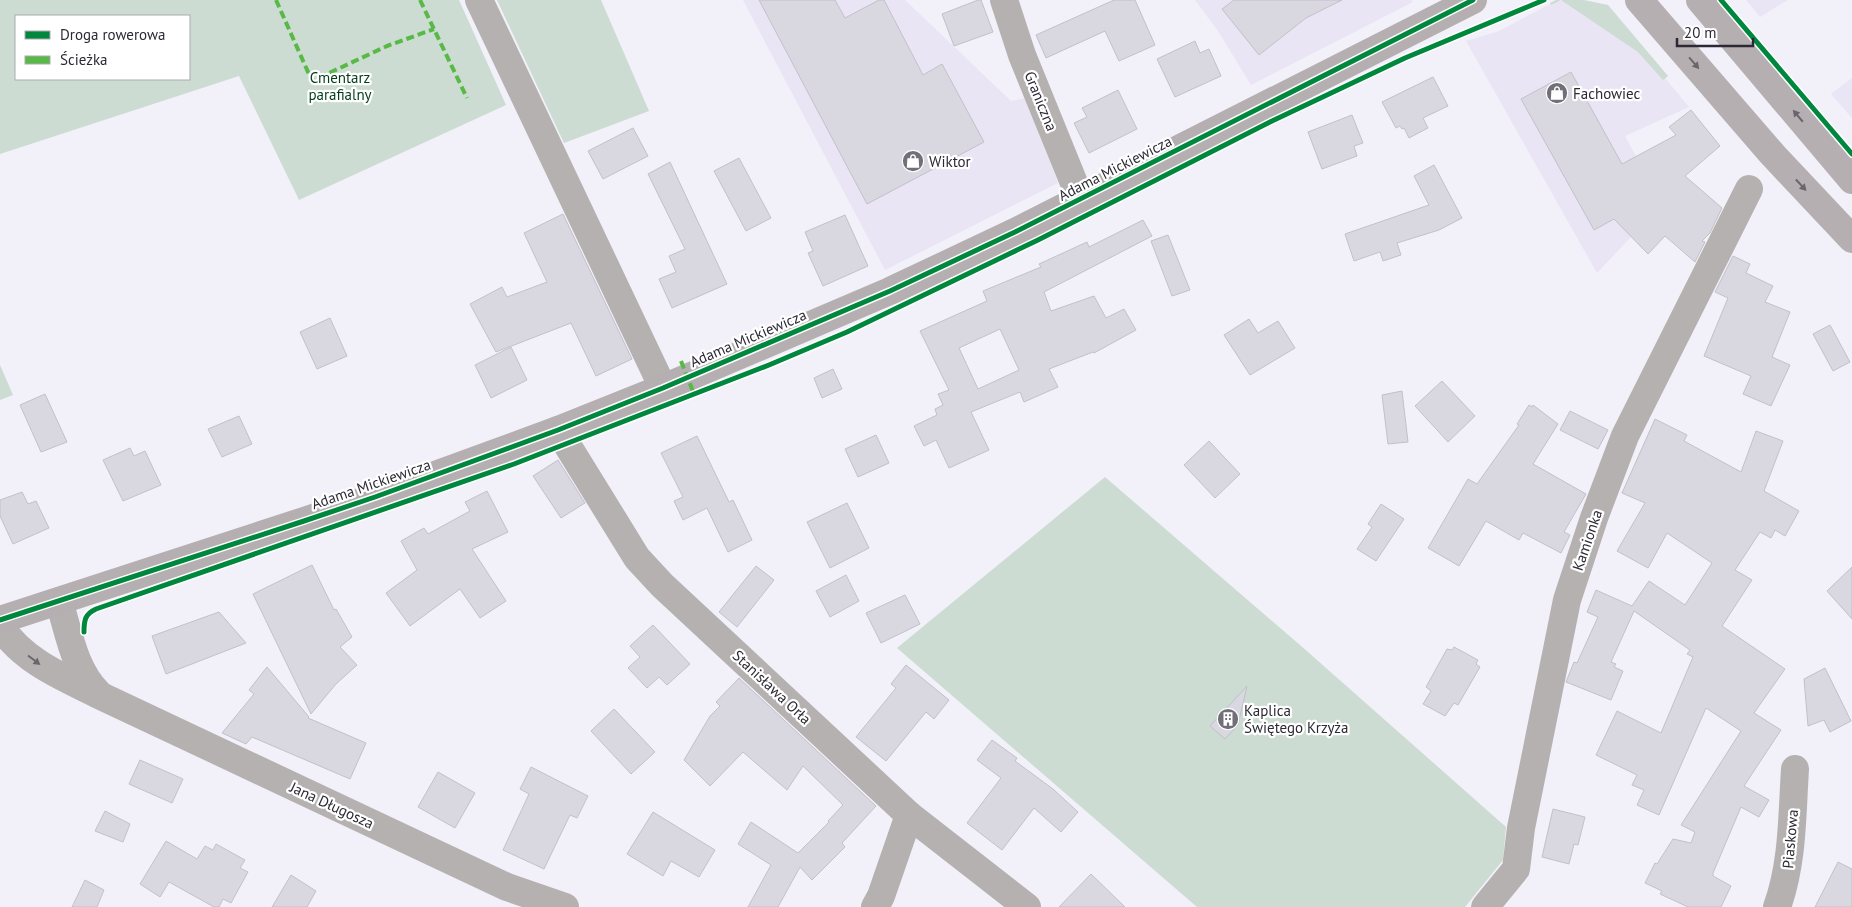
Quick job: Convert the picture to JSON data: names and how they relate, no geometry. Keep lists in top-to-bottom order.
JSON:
{
  "streets": {
    "street": [
      "Graniczna",
      "Adama Mickiewicza",
      "Kamionka",
      "Stanisława Orła",
      "Jana Długosza",
      "Piaskowa"
    ]
  },
  "crossings": [
    ["Graniczna", "Adama Mickiewicza"],
    ["Adama Mickiewicza", "Stanisława Orła"],
    ["Adama Mickiewicza", "Jana Długosza"]
  ],
  "parks": ["Cmentarz parafialny"],
  "places": {
    "shop": ["Fachowiec", "Wiktor"],
    "building": ["Kaplica Świętego Krzyża"]
  },
  "legend": ["Droga rowerowa", "Ścieżka"],
  "scale_bar": "20 m"
}
